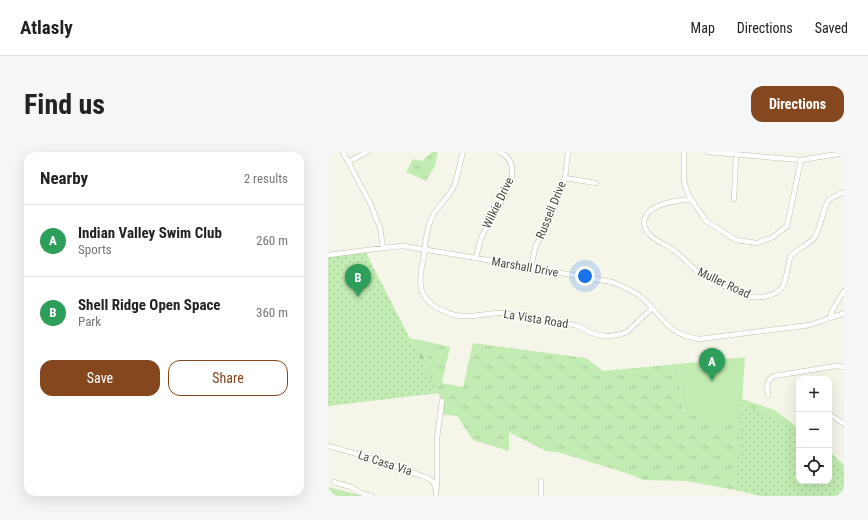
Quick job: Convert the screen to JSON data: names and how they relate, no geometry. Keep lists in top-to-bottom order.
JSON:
{
  "streets": {
    "street": [
      "Wilkie Drive",
      "Russell Drive",
      "Marshall Drive",
      "Muller Road",
      "La Vista Road",
      "La Casa Via"
    ]
  },
  "crossings": [
    ["Wilkie Drive", "Marshall Drive"],
    ["Russell Drive", "Marshall Drive"],
    ["Marshall Drive", "La Vista Road"]
  ],
  "page": {
    "header": "Atlasly",
    "nav": ["Map", "Directions", "Saved"],
    "buttons": [
      "Directions",
      ["Save", "Share"]
    ],
    "title": "Find us",
    "heading": ["Nearby", "2 results"],
    "list": [
      {
        "mark": "A",
        "name": "Indian Valley Swim Club",
        "note": "Sports",
        "value": "260 m"
      },
      {
        "mark": "B",
        "name": "Shell Ridge Open Space",
        "note": "Park",
        "value": "360 m"
      }
    ],
    "pins": ["B", "A"],
    "map_buttons": ["+", "−"]
  }
}
